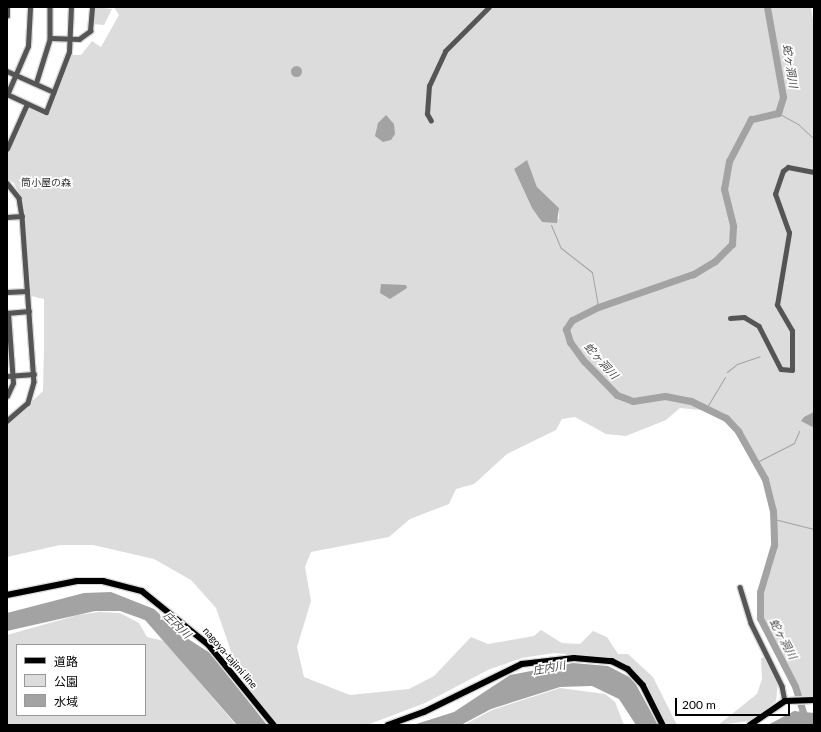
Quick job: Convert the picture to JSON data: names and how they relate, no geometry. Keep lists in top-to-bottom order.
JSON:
{
  "streets": {
    "main road": ["nagoya-tajimi line"]
  },
  "water": ["蛇ヶ洞川", "庄内川"],
  "parks": ["筒小屋の森"],
  "legend": ["道路", "公園", "水域"],
  "scale_bar": "200 m"
}
